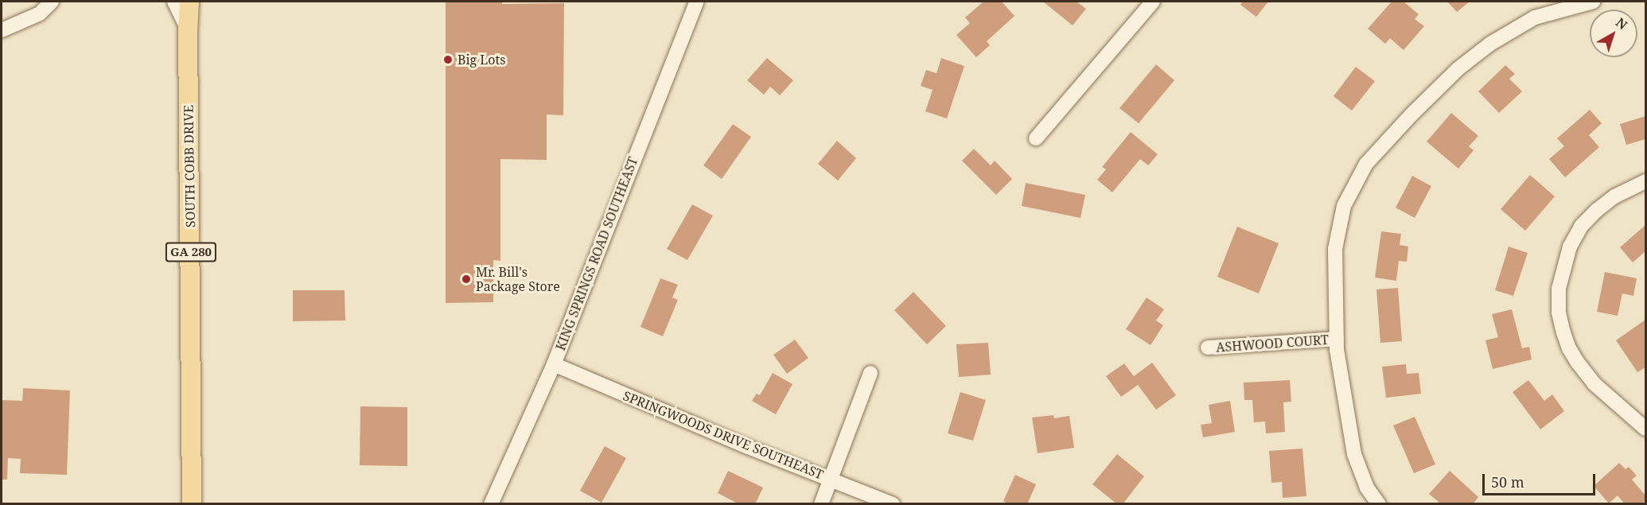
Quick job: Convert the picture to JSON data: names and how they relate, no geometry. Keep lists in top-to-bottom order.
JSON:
{
  "streets": {
    "main road": ["SOUTH COBB DRIVE", "GA 280"],
    "street": ["KING SPRINGS ROAD SOUTHEAST", "ASHWOOD COURT", "SPRINGWOODS DRIVE SOUTHEAST"]
  },
  "crossings": [
    ["KING SPRINGS ROAD SOUTHEAST", "SPRINGWOODS DRIVE SOUTHEAST"]
  ],
  "places": ["Big Lots", "Mr. Bill's Package Store"],
  "scale_bar": "50 m",
  "north": "top right"
}
